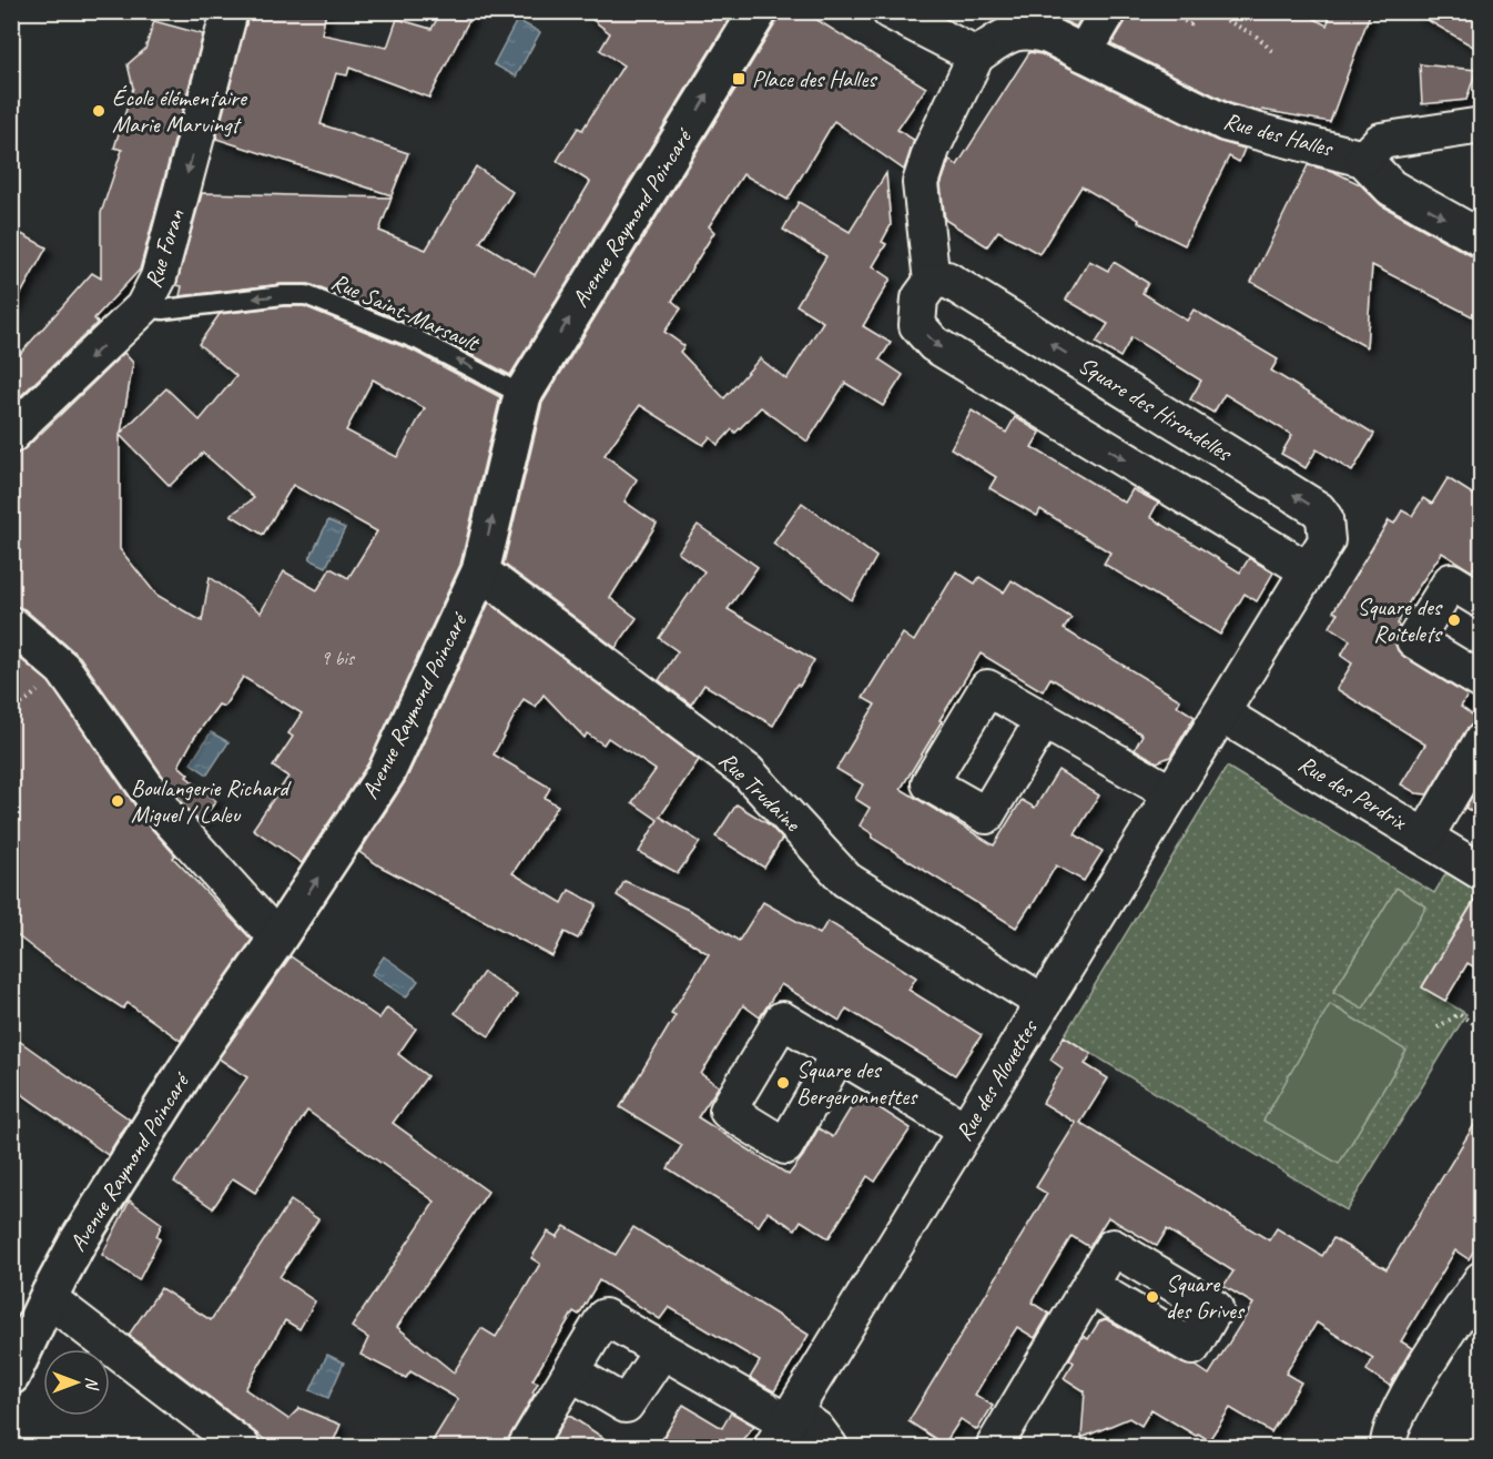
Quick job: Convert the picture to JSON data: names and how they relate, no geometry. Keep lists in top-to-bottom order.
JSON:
{
  "streets": {
    "main road": ["Avenue Raymond Poincaré"],
    "street": [
      "Rue des Halles",
      "Rue Foran",
      "Square des Hirondelles",
      "Rue Trudaine",
      "Rue des Perdrix",
      "Rue des Alouettes"
    ],
    "lane": ["Rue Saint-Marsault"]
  },
  "crossings": [
    ["Avenue Raymond Poincaré", "Rue Saint-Marsault"],
    ["Avenue Raymond Poincaré", "Rue Trudaine"],
    ["Rue Foran", "Rue Saint-Marsault"],
    ["Square des Hirondelles", "Rue des Perdrix"],
    ["Square des Hirondelles", "Rue des Alouettes"],
    ["Rue Trudaine", "Rue des Alouettes"],
    ["Rue des Perdrix", "Rue des Alouettes"]
  ],
  "one_way": ["Avenue Raymond Poincaré", "Rue Foran", "Rue Saint-Marsault"],
  "places": {
    "transit": ["Place des Halles"],
    "other": [
      "École élémentaire Marie Marvingt",
      "Square des Roitelets",
      "Boulangerie Richard Miguel / Laleu",
      "Square des Bergeronnettes",
      "Square des Grives"
    ]
  },
  "house_numbers": ["9 bis"],
  "north": "right"
}
